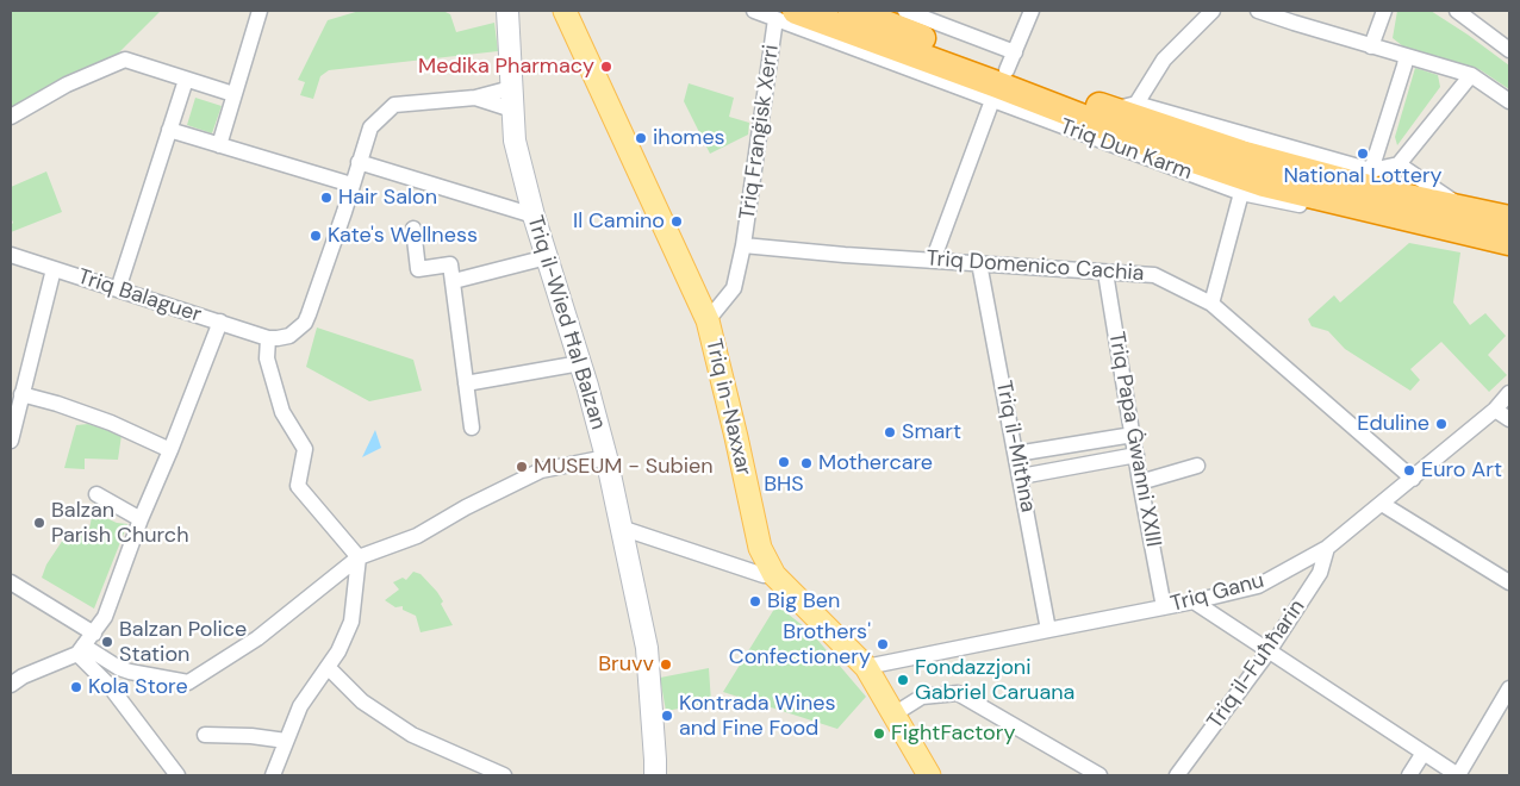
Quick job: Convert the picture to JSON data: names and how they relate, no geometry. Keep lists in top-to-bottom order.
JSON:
{
  "streets": {
    "highway": ["Triq Dun Karm"],
    "main road": ["Triq il-Wied Ħal Balzan", "Triq in-Naxxar"],
    "street": [
      "Triq Franġisk Xerri",
      "Triq Domenico Cachia",
      "Triq Balaguer",
      "Triq Papa Ġwanni XXIII",
      "Triq il-Mitħna",
      "Triq Ganu",
      "Triq il-Fuħħarin"
    ]
  },
  "crossings": [
    ["Triq Franġisk Xerri", "Triq Dun Karm"],
    ["Triq Franġisk Xerri", "Triq Domenico Cachia"],
    ["Triq Domenico Cachia", "Triq Papa Ġwanni XXIII"],
    ["Triq Domenico Cachia", "Triq il-Mitħna"],
    ["Triq Domenico Cachia", "Triq Ganu"],
    ["Triq in-Naxxar", "Triq Ganu"],
    ["Triq Papa Ġwanni XXIII", "Triq Ganu"],
    ["Triq il-Mitħna", "Triq Ganu"],
    ["Triq Ganu", "Triq il-Fuħħarin"]
  ],
  "places": [
    "Medika Pharmacy",
    "ihomes",
    "National Lottery",
    "Hair Salon",
    "Il Camino",
    "Kate's Wellness",
    "Eduline",
    "Smart",
    "BHS",
    "Mothercare",
    "MUSEUM - Subien",
    "Euro Art",
    "Balzan Parish Church",
    "Big Ben",
    "Balzan Police Station",
    "Brothers' Confectionery",
    "Bruvv",
    "Fondazzjoni Gabriel Caruana",
    "Kola Store",
    "Kontrada Wines and Fine Food",
    "FightFactory"
  ]
}
